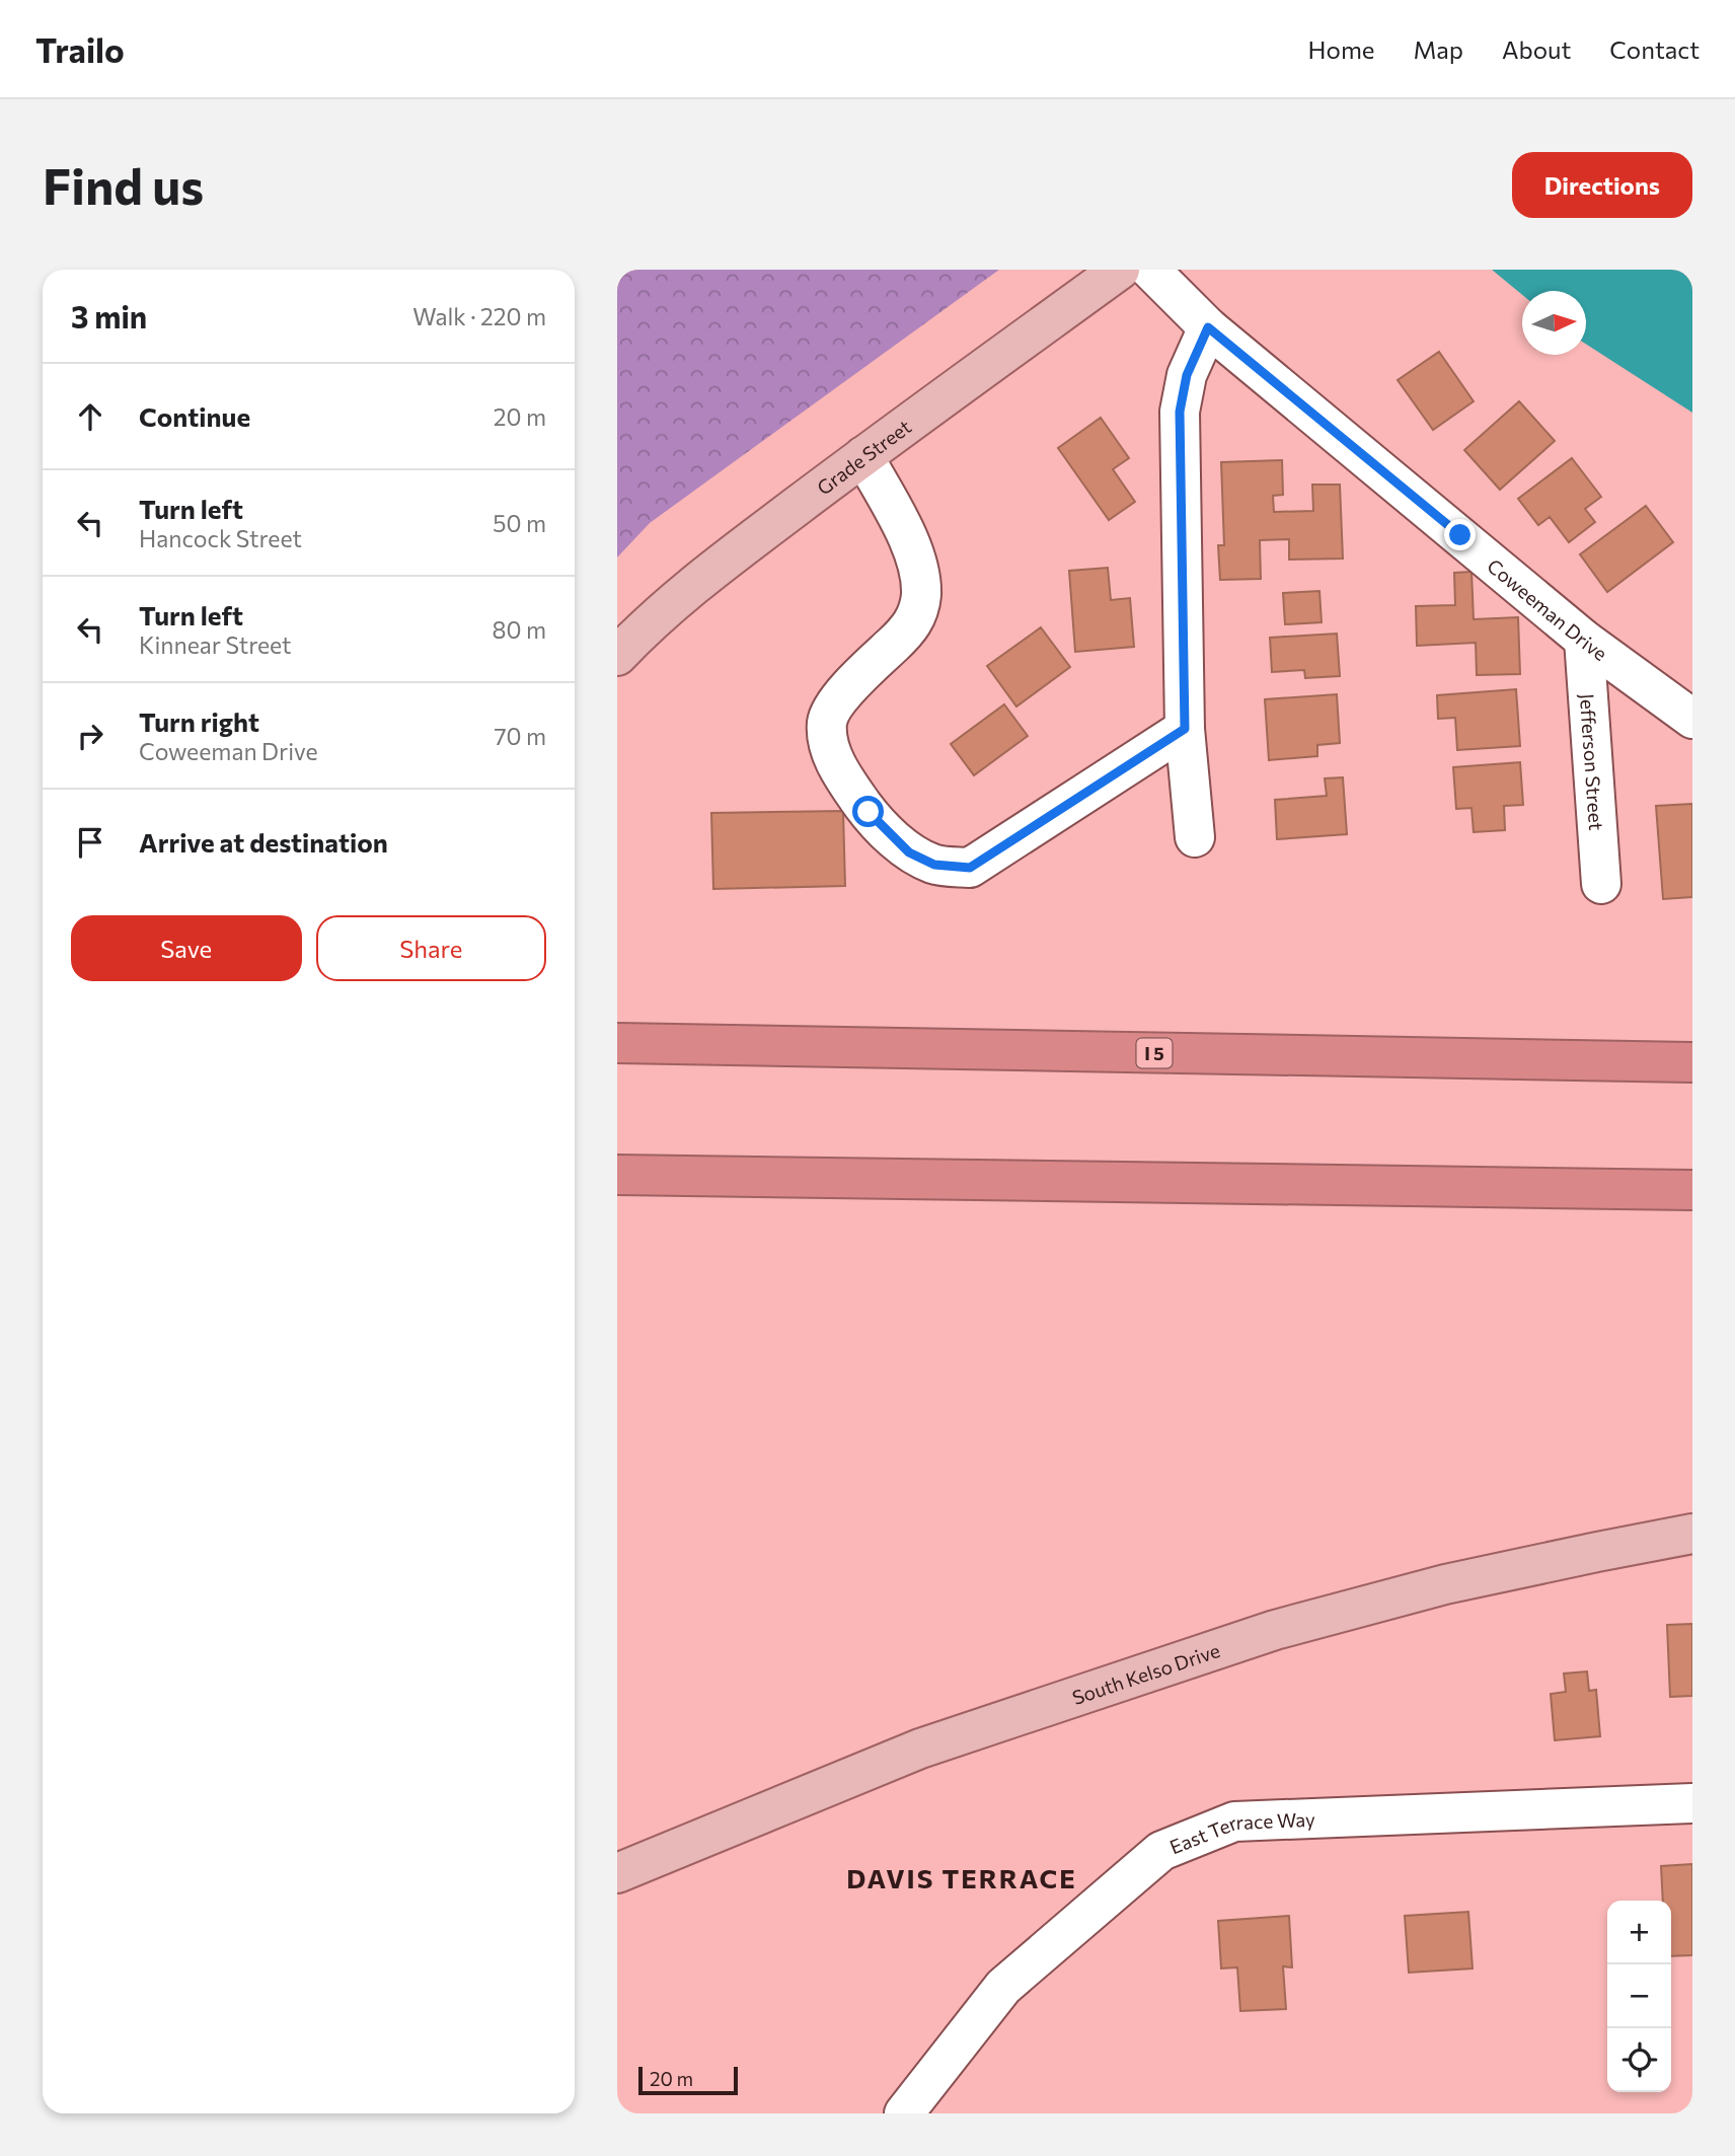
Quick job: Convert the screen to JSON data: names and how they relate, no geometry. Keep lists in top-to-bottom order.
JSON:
{
  "streets": {
    "highway": ["I 5"],
    "main road": ["Grade Street", "South Kelso Drive"],
    "street": ["Coweeman Drive", "Jefferson Street", "East Terrace Way"]
  },
  "crossings": [
    ["Coweeman Drive", "Jefferson Street"]
  ],
  "districts": ["DAVIS TERRACE"],
  "scale_bar": "20 m",
  "north": "right",
  "page": {
    "header": "Trailo",
    "nav": [
      "Home",
      "Map",
      "About",
      "Contact"
    ],
    "buttons": [
      "Directions",
      ["Save", "Share"]
    ],
    "title": "Find us",
    "heading": ["3 min", "Walk · 220 m"],
    "list": [
      ["Continue", "20 m"],
      ["Turn left", "Hancock Street", "50 m"],
      ["Turn left", "Kinnear Street", "80 m"],
      ["Turn right", "Coweeman Drive", "70 m"],
      "Arrive at destination"
    ],
    "map_buttons": ["+", "−"],
    "scale": "20 m"
  }
}
